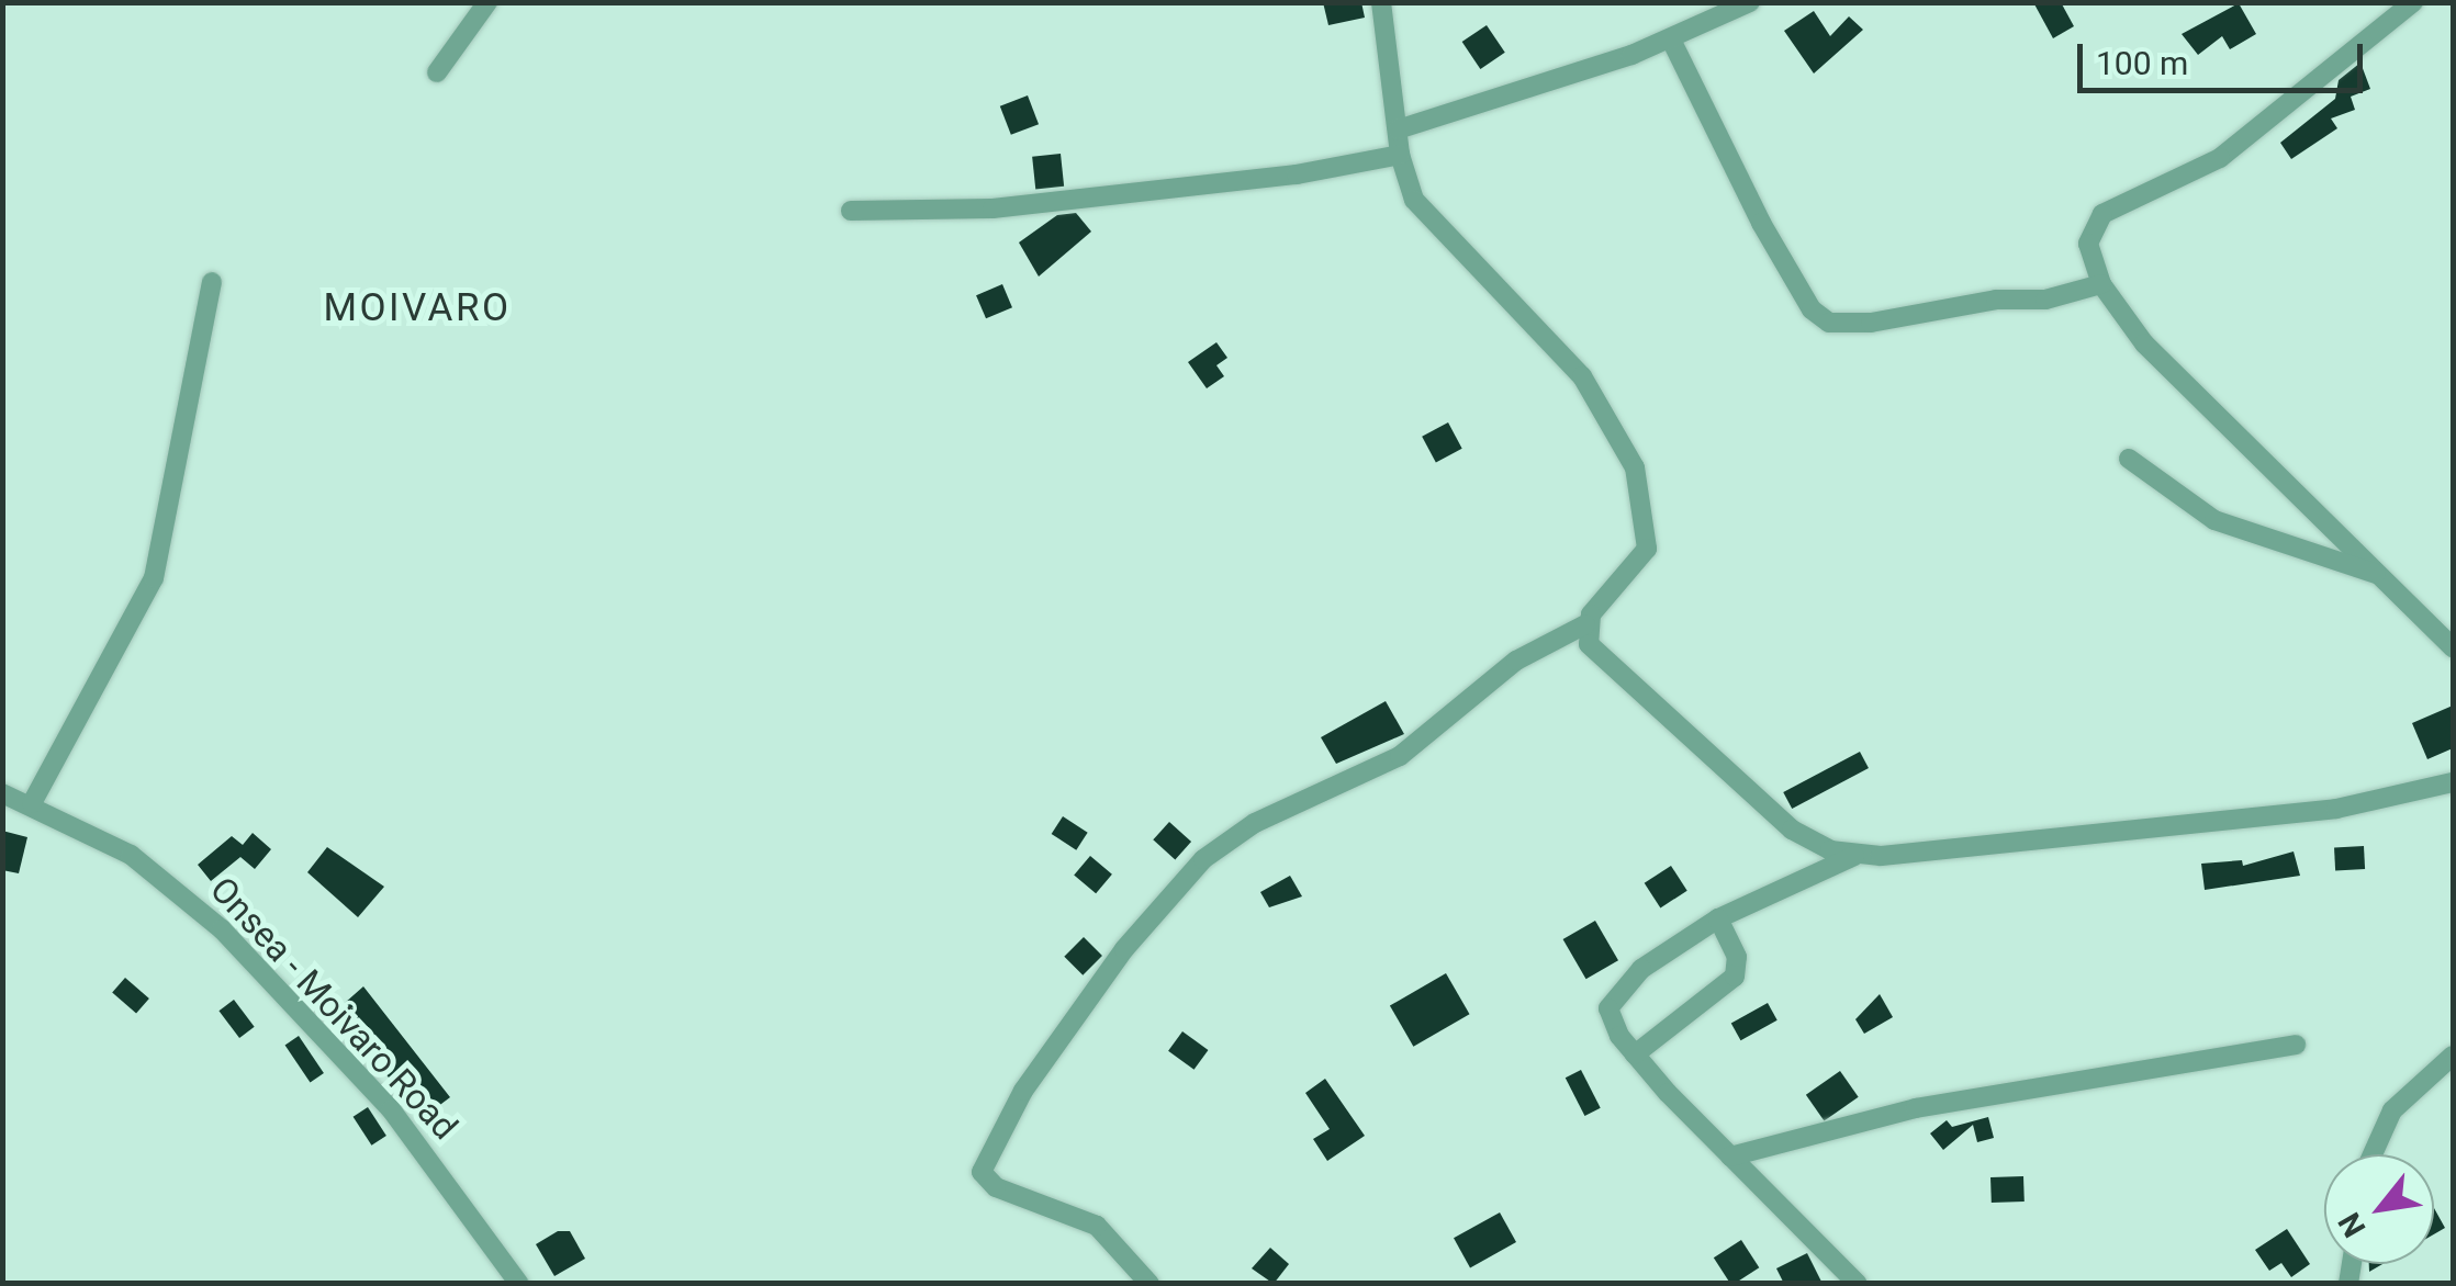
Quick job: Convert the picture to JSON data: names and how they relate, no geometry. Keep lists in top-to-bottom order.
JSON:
{
  "streets": {
    "street": ["Onsea - Moivaro Road"]
  },
  "districts": ["MOIVARO"],
  "scale_bar": "100 m",
  "north": "bottom left"
}
